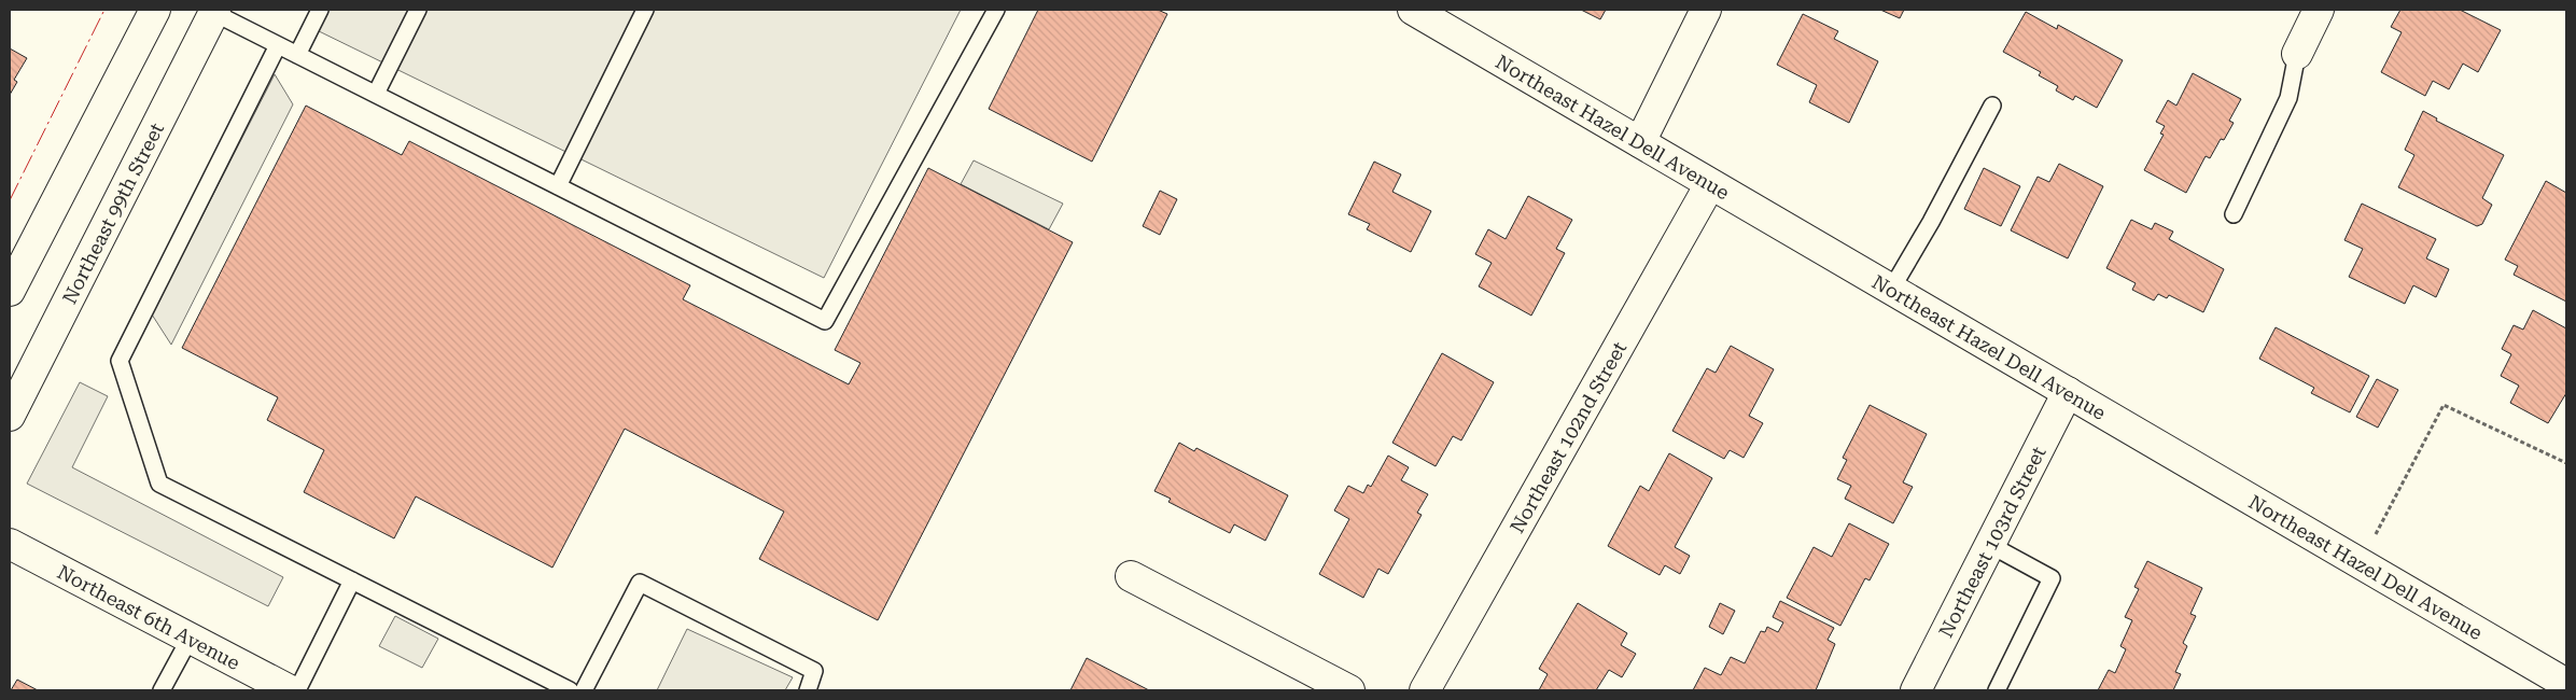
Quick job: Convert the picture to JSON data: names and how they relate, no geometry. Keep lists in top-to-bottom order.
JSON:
{
  "streets": {
    "street": [
      "Northeast Hazel Dell Avenue",
      "Northeast 99th Street",
      "Northeast 102nd Street",
      "Northeast 103rd Street",
      "Northeast 6th Avenue"
    ]
  },
  "crossings": [
    ["Northeast Hazel Dell Avenue", "Northeast 102nd Street"],
    ["Northeast Hazel Dell Avenue", "Northeast 103rd Street"]
  ]
}
